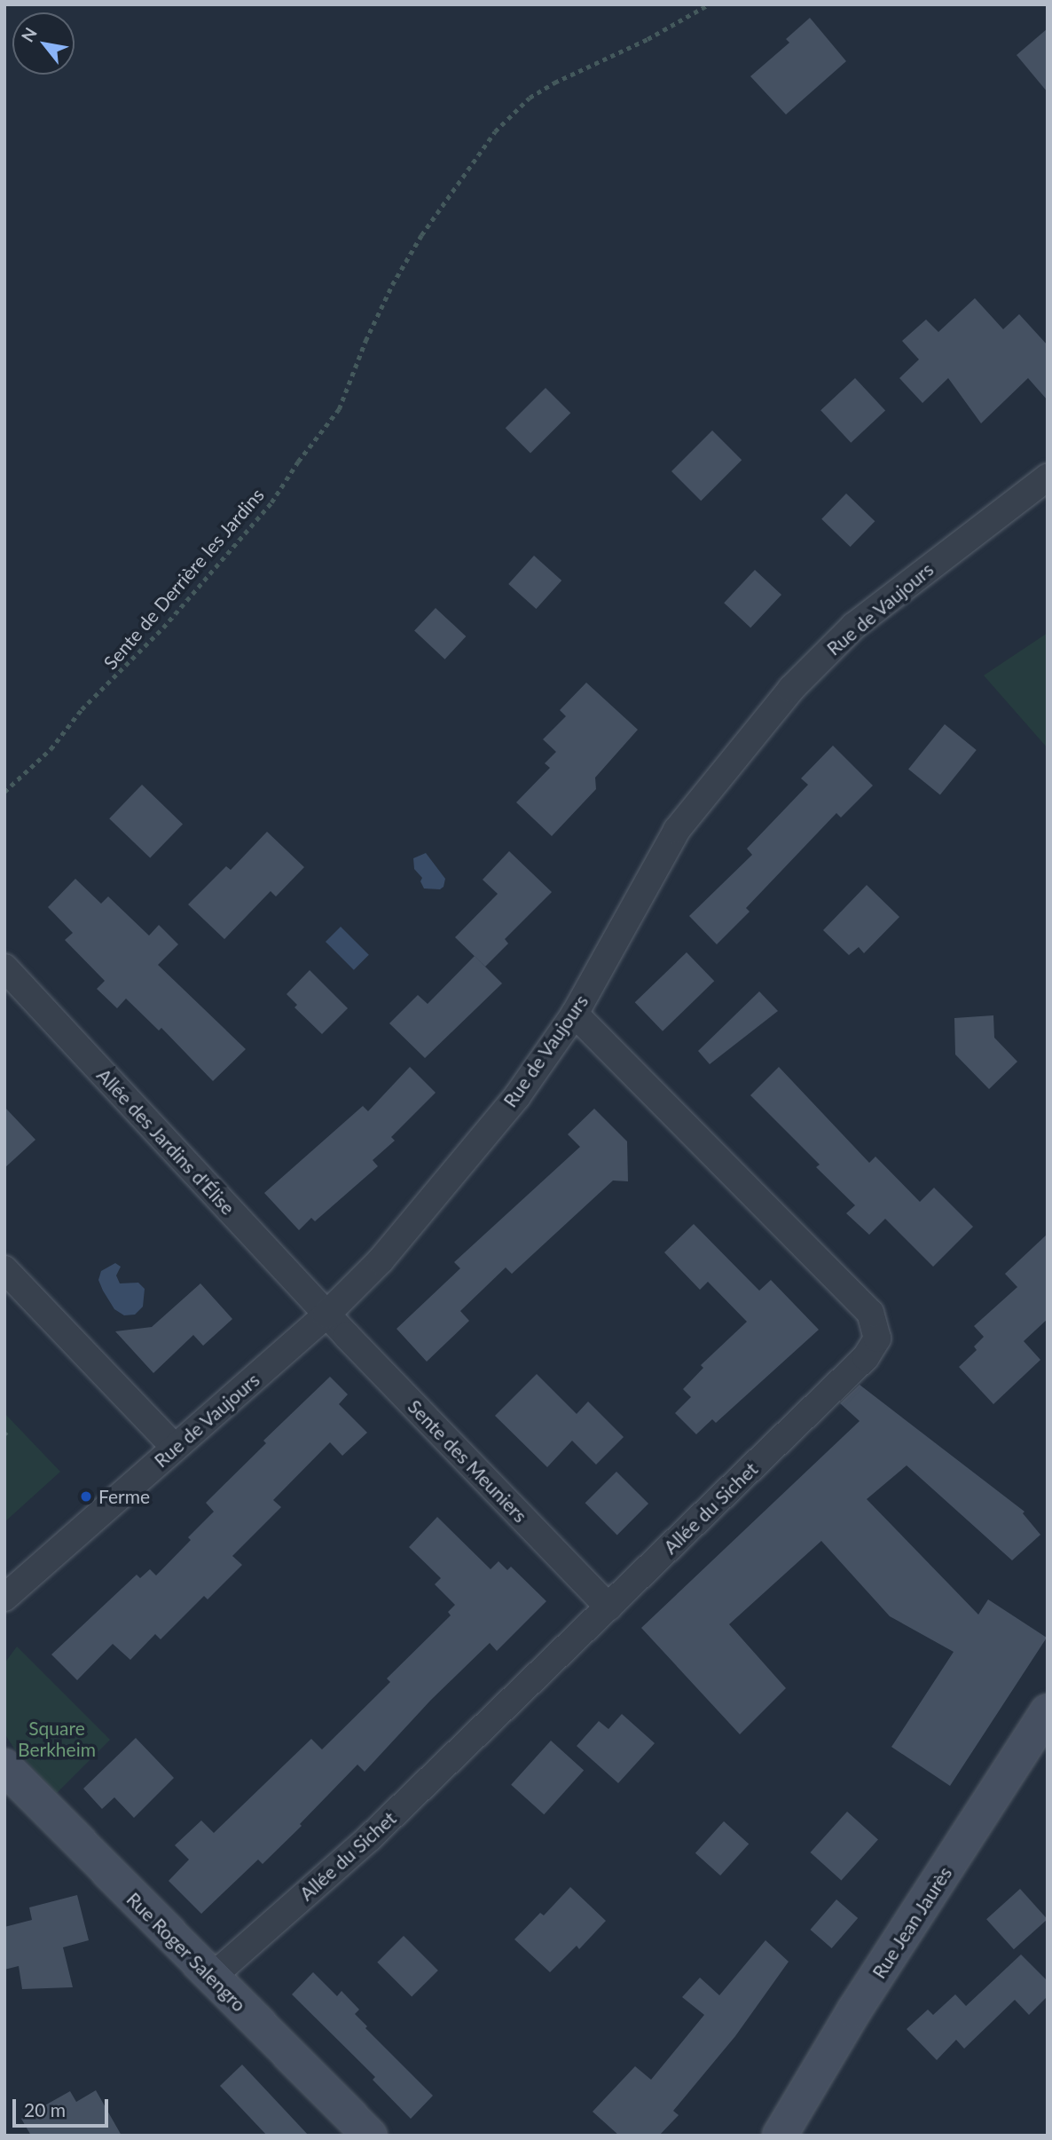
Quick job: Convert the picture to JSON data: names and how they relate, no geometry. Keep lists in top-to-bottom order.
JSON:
{
  "streets": {
    "street": [
      "Rue de Vaujours",
      "Allée des Jardins d'Élise",
      "Sente des Meuniers",
      "Allée du Sichet",
      "Rue Jean Jaurès",
      "Rue Roger Salengro"
    ],
    "path": ["Sente de Derrière les Jardins"]
  },
  "crossings": [
    ["Rue de Vaujours", "Allée des Jardins d'Élise"],
    ["Rue de Vaujours", "Sente des Meuniers"],
    ["Rue de Vaujours", "Allée du Sichet"],
    ["Allée des Jardins d'Élise", "Sente des Meuniers"],
    ["Sente des Meuniers", "Allée du Sichet"],
    ["Allée du Sichet", "Rue Roger Salengro"]
  ],
  "parks": ["Square Berkheim"],
  "places": ["Ferme"],
  "scale_bar": "20 m",
  "north": "top left"
}
